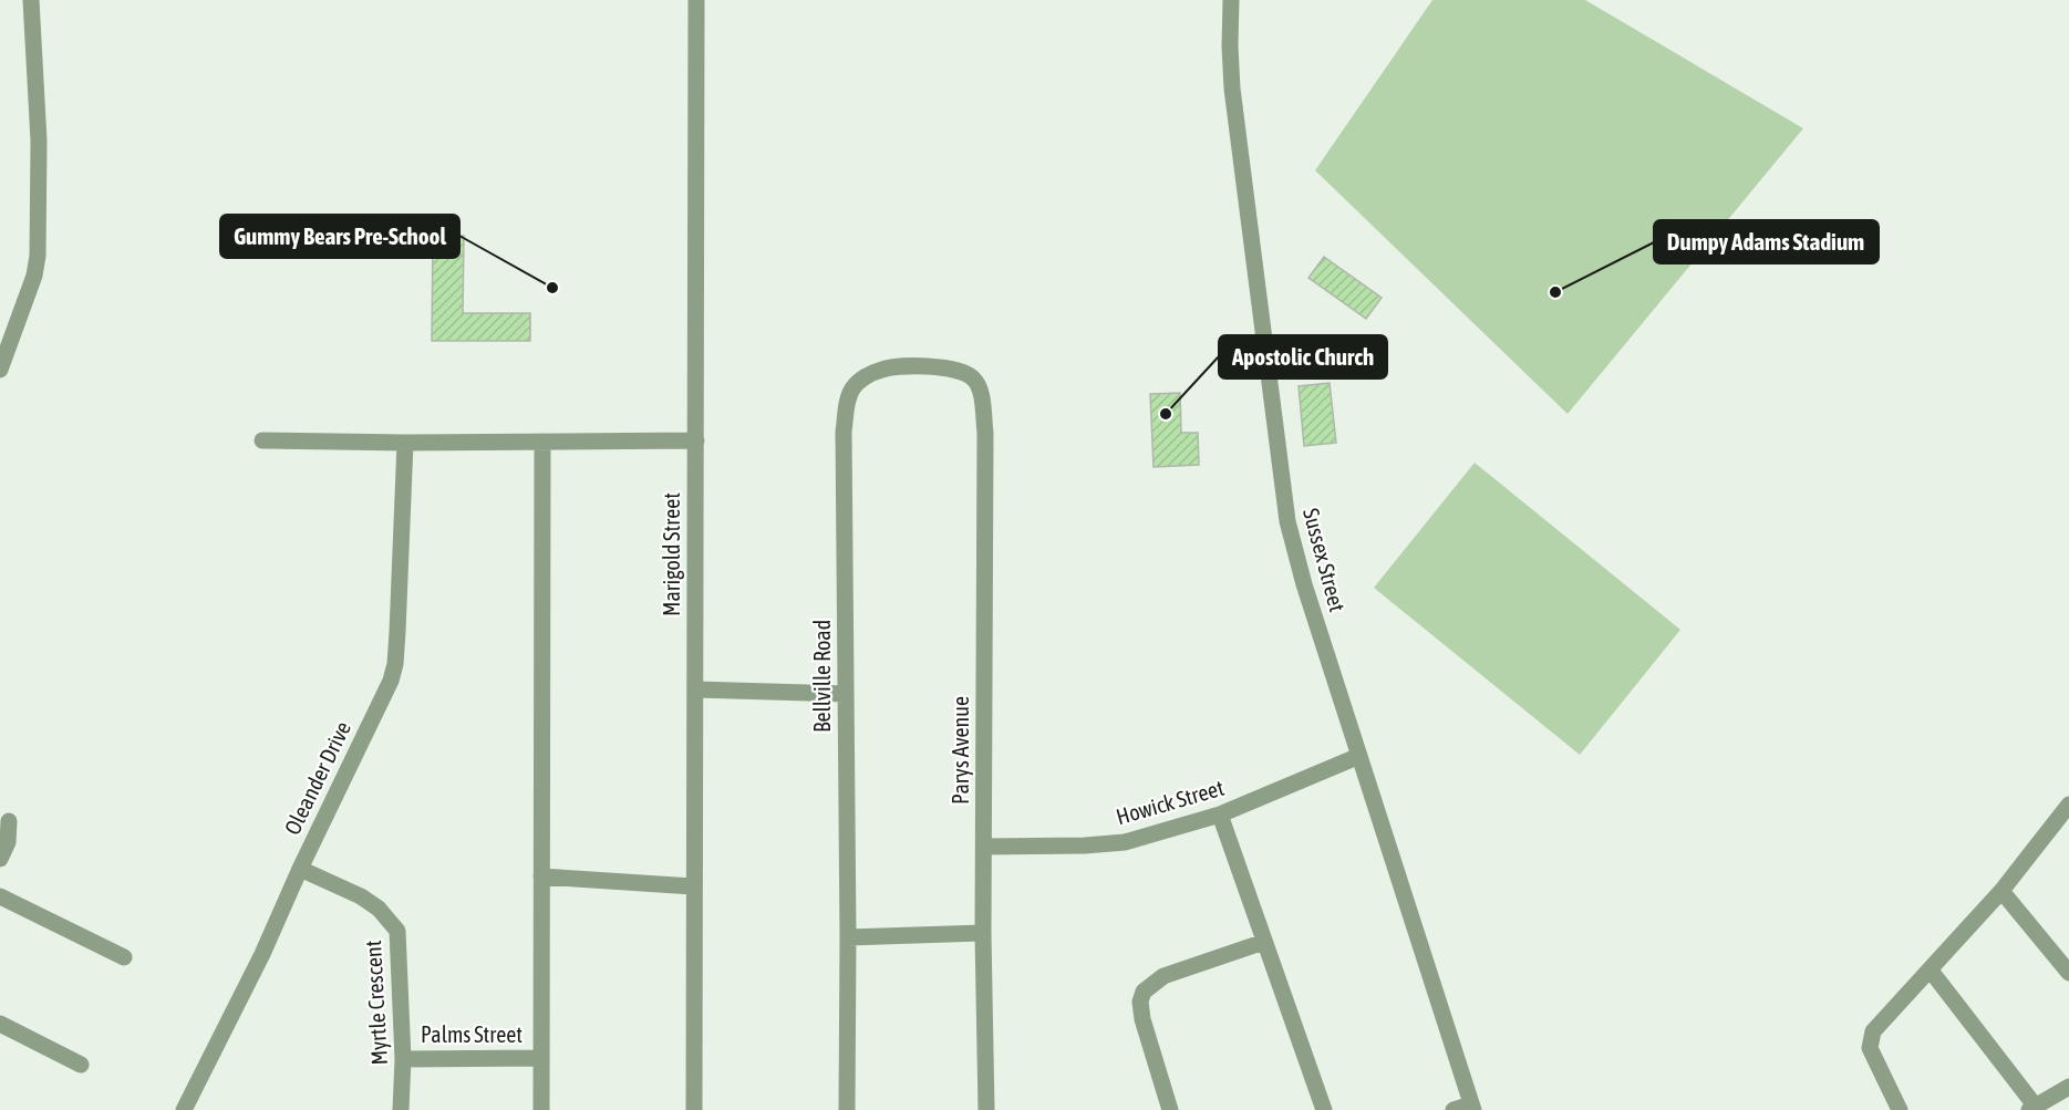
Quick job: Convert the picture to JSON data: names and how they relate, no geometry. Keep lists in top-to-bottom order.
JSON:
{
  "streets": {
    "street": [
      "Marigold Street",
      "Sussex Street",
      "Bellville Road",
      "Parys Avenue",
      "Oleander Drive",
      "Howick Street",
      "Myrtle Crescent",
      "Palms Street"
    ]
  },
  "crossings": [
    ["Sussex Street", "Howick Street"],
    ["Bellville Road", "Parys Avenue"],
    ["Parys Avenue", "Howick Street"],
    ["Oleander Drive", "Myrtle Crescent"],
    ["Myrtle Crescent", "Palms Street"]
  ],
  "places": ["Gummy Bears Pre-School", "Dumpy Adams Stadium", "Apostolic Church"]
}
